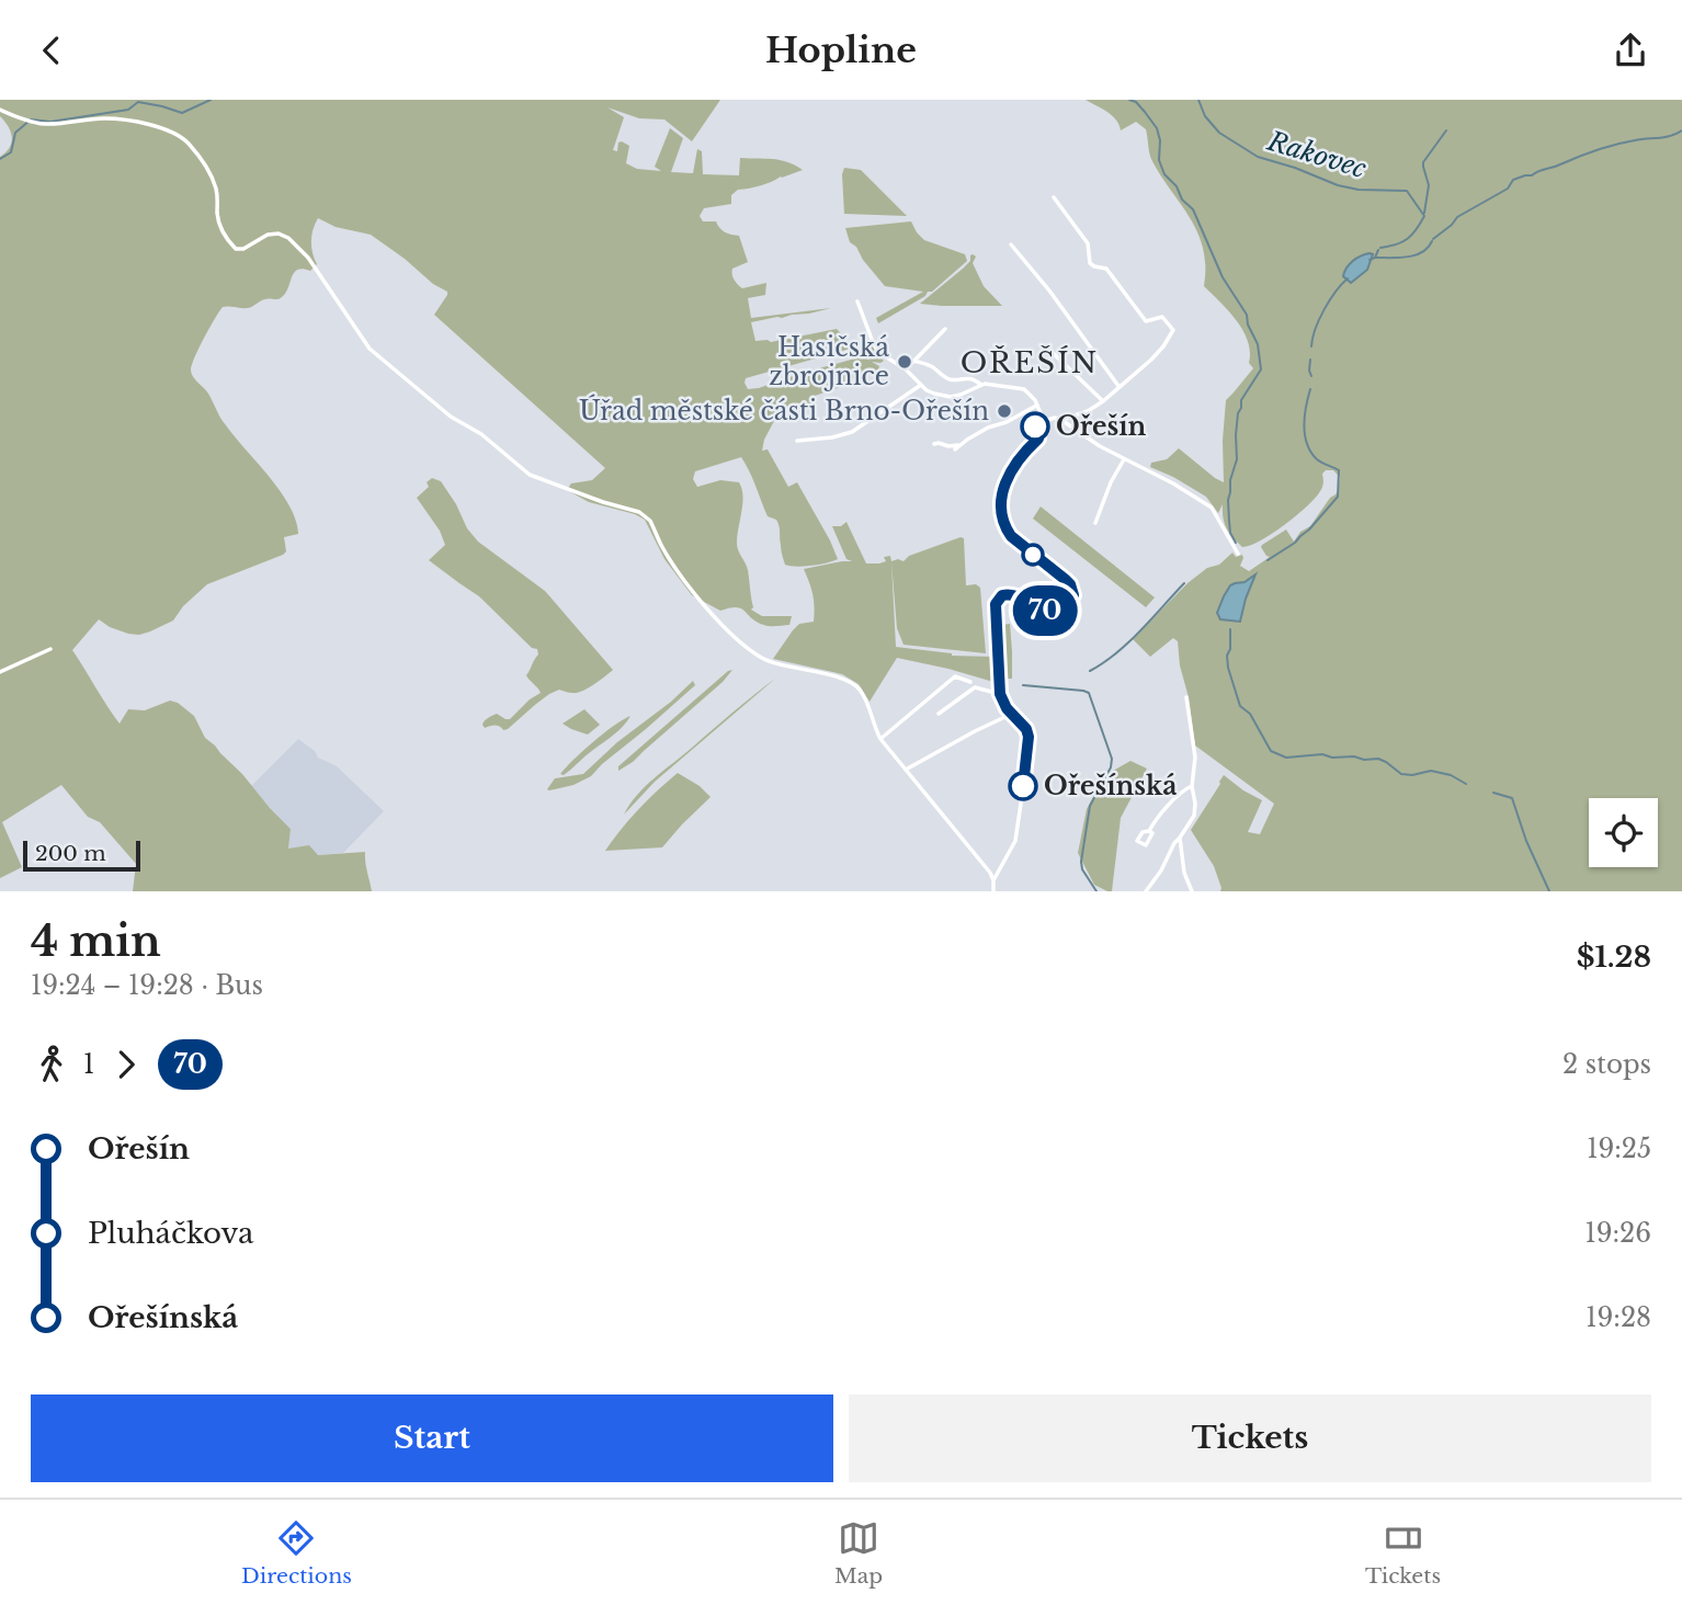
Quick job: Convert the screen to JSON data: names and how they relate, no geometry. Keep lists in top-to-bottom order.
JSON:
{
  "districts": ["OŘEŠÍN"],
  "water": ["Rakovec"],
  "places": [
    "Hasičská zbrojnice",
    "Úřad městské části Brno-Ořešín",
    "Ořešín",
    "Ořešínská"
  ],
  "lines": ["bus line 70"],
  "scale_bar": "200 m",
  "page": {
    "header": "Hopline",
    "on_map": "70",
    "scale": "200 m",
    "heading": ["4 min", "19:24 – 19:28 · Bus", "$1.28"],
    "legs": ["1", "70", "2 stops"],
    "list": [
      {
        "name": "Ořešín",
        "value": "19:25"
      },
      {
        "name": "Pluháčkova",
        "value": "19:26"
      },
      {
        "name": "Ořešínská",
        "value": "19:28"
      }
    ],
    "buttons": ["Start", "Tickets"],
    "tabs": ["Directions", "Map", "Tickets"]
  }
}
